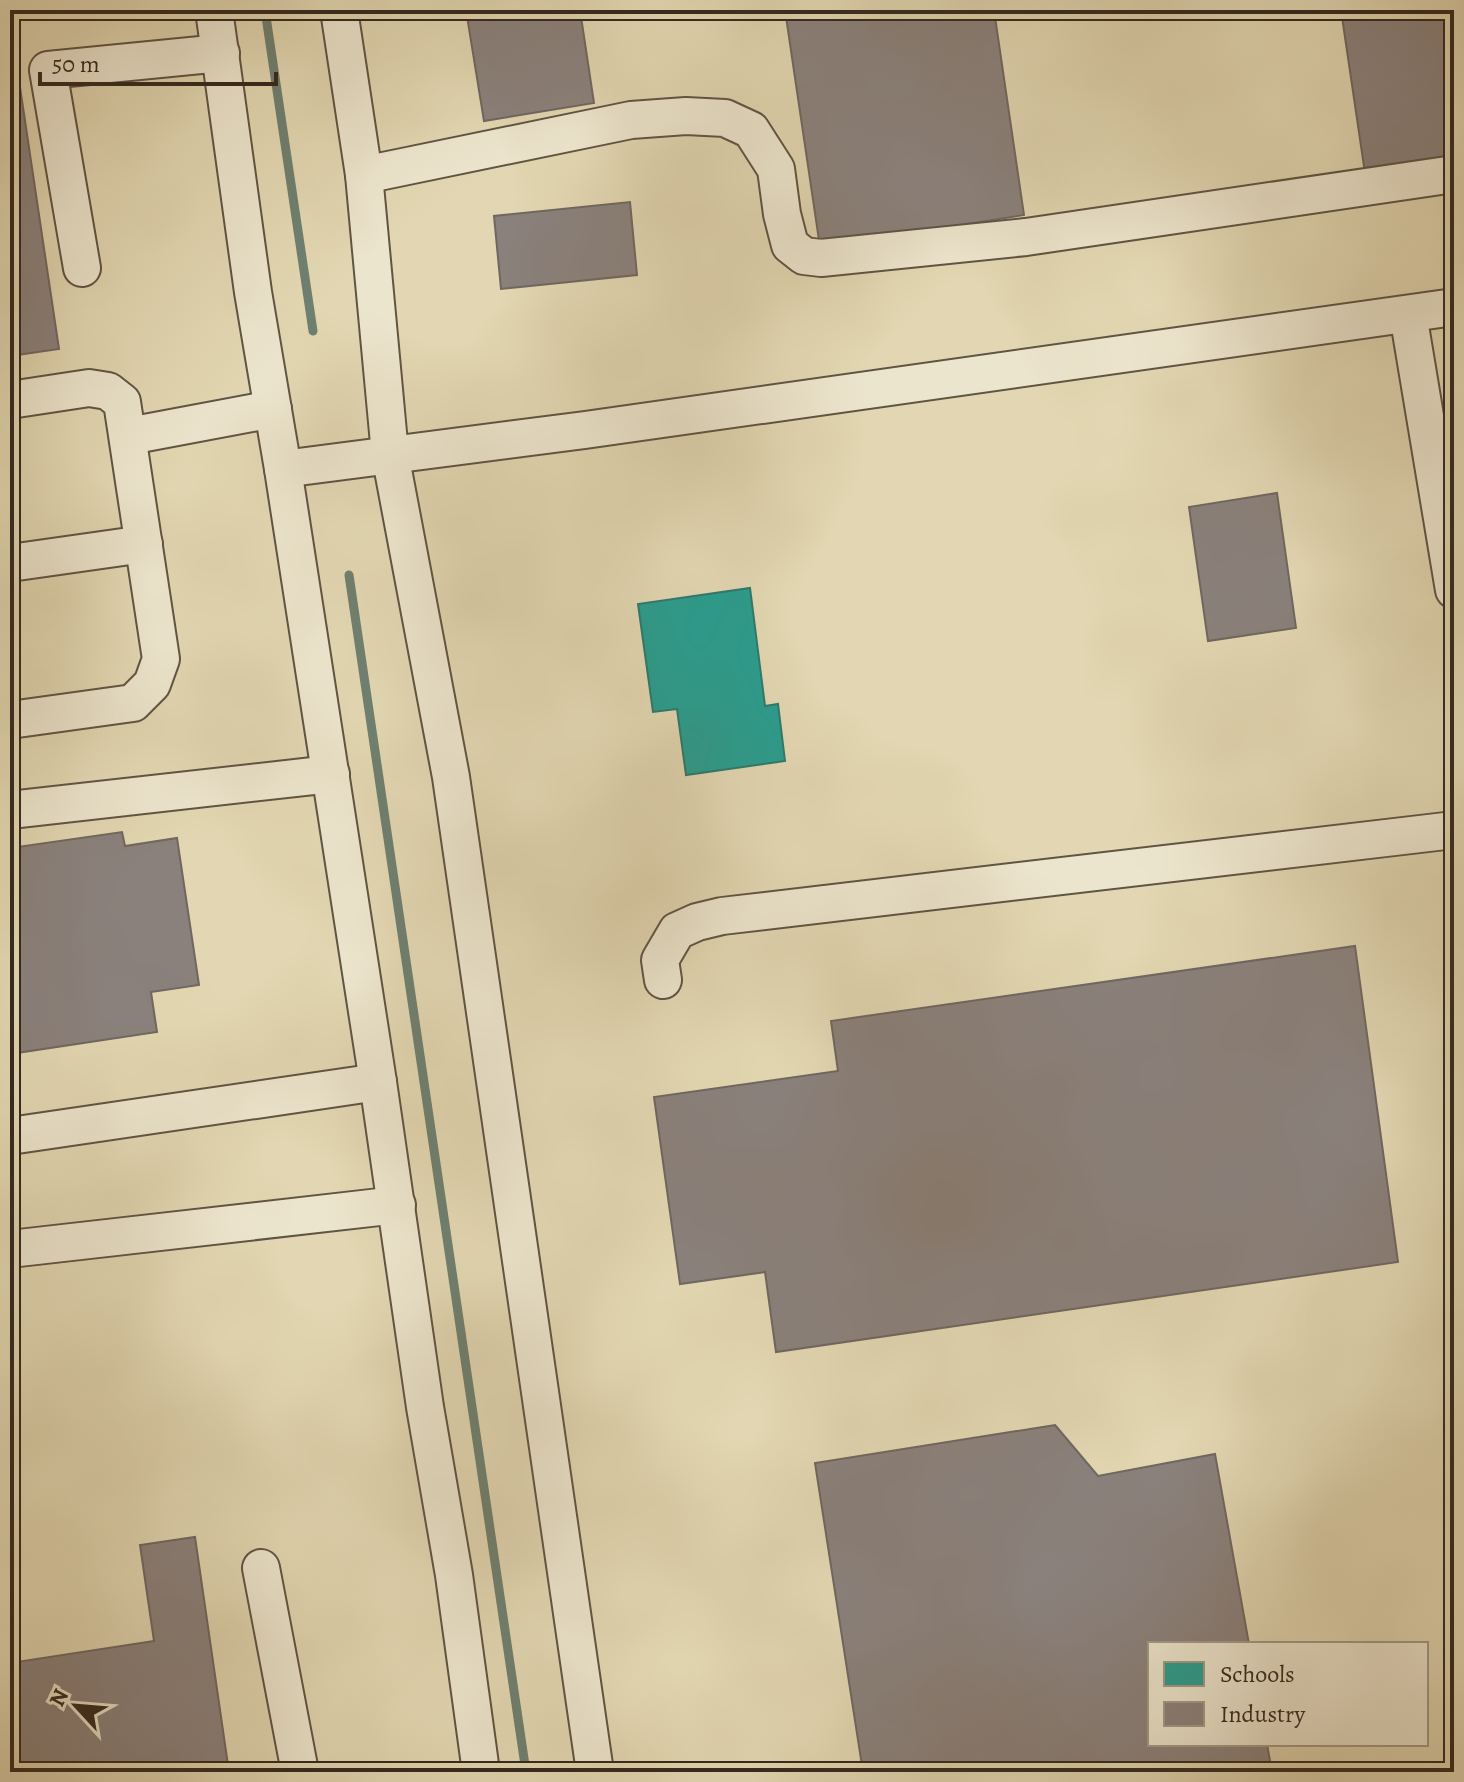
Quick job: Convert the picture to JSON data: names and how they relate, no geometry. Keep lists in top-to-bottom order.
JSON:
{
  "legend": ["Schools", "Industry"],
  "scale_bar": "50 m",
  "north": "top left"
}
